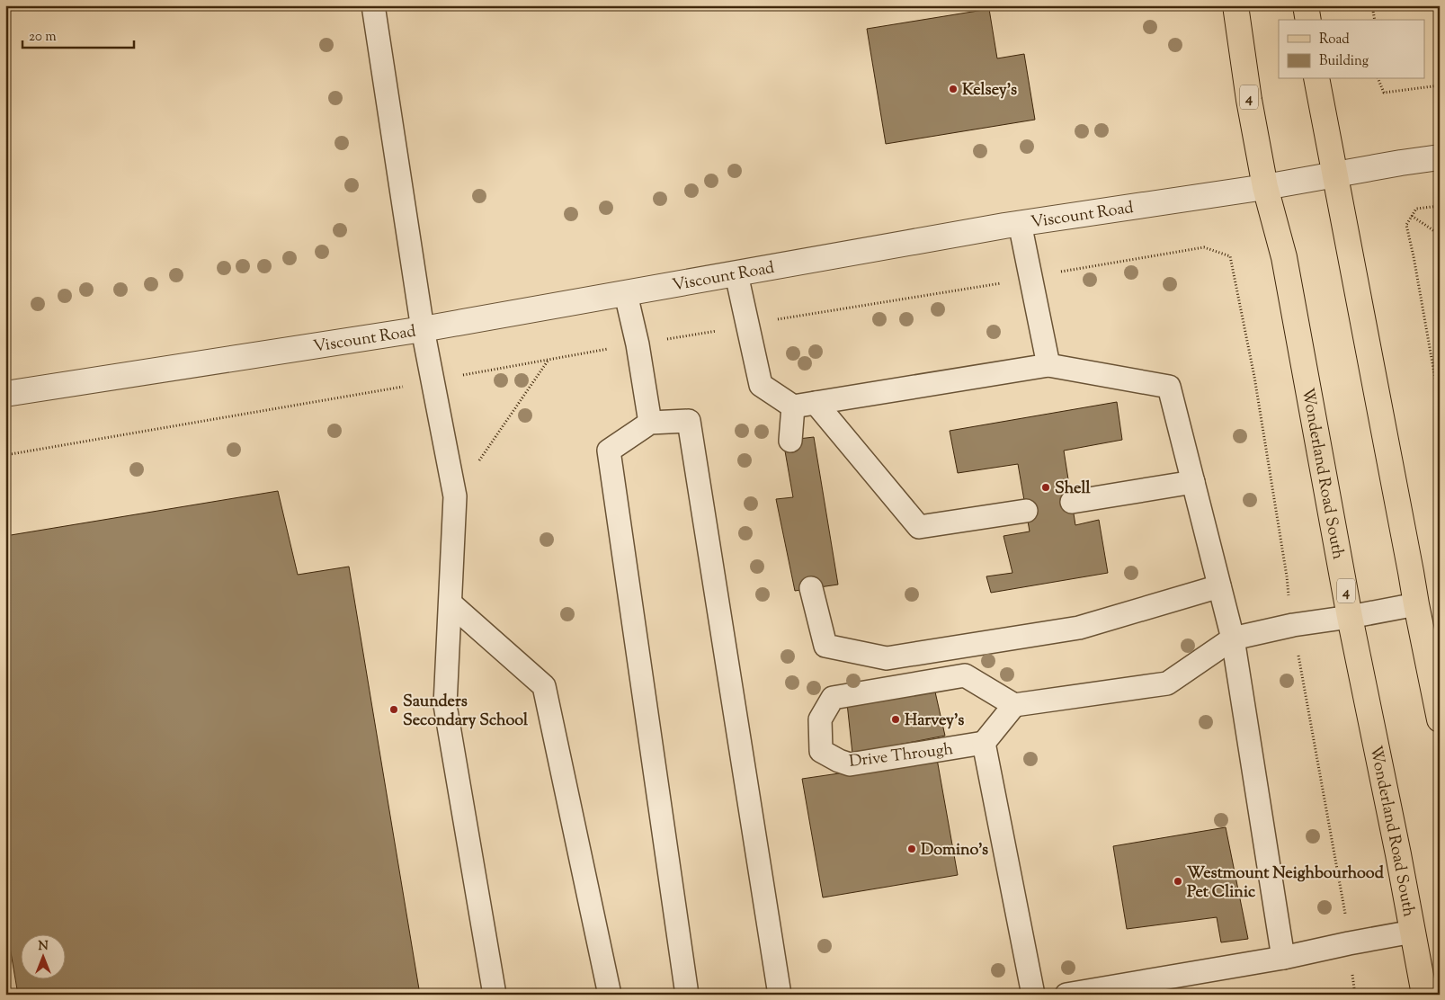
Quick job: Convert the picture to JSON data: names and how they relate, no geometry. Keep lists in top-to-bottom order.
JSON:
{
  "streets": {
    "main road": ["4", "Wonderland Road South"],
    "street": ["Viscount Road"],
    "lane": ["Drive Through"]
  },
  "crossings": [
    ["Viscount Road", "Wonderland Road South"]
  ],
  "places": [
    "Kelsey's",
    "Shell",
    "Saunders Secondary School",
    "Harvey's",
    "Domino's",
    "Westmount Neighbourhood Pet Clinic"
  ],
  "legend": ["Road", "Building"],
  "scale_bar": "20 m",
  "north": "top"
}
